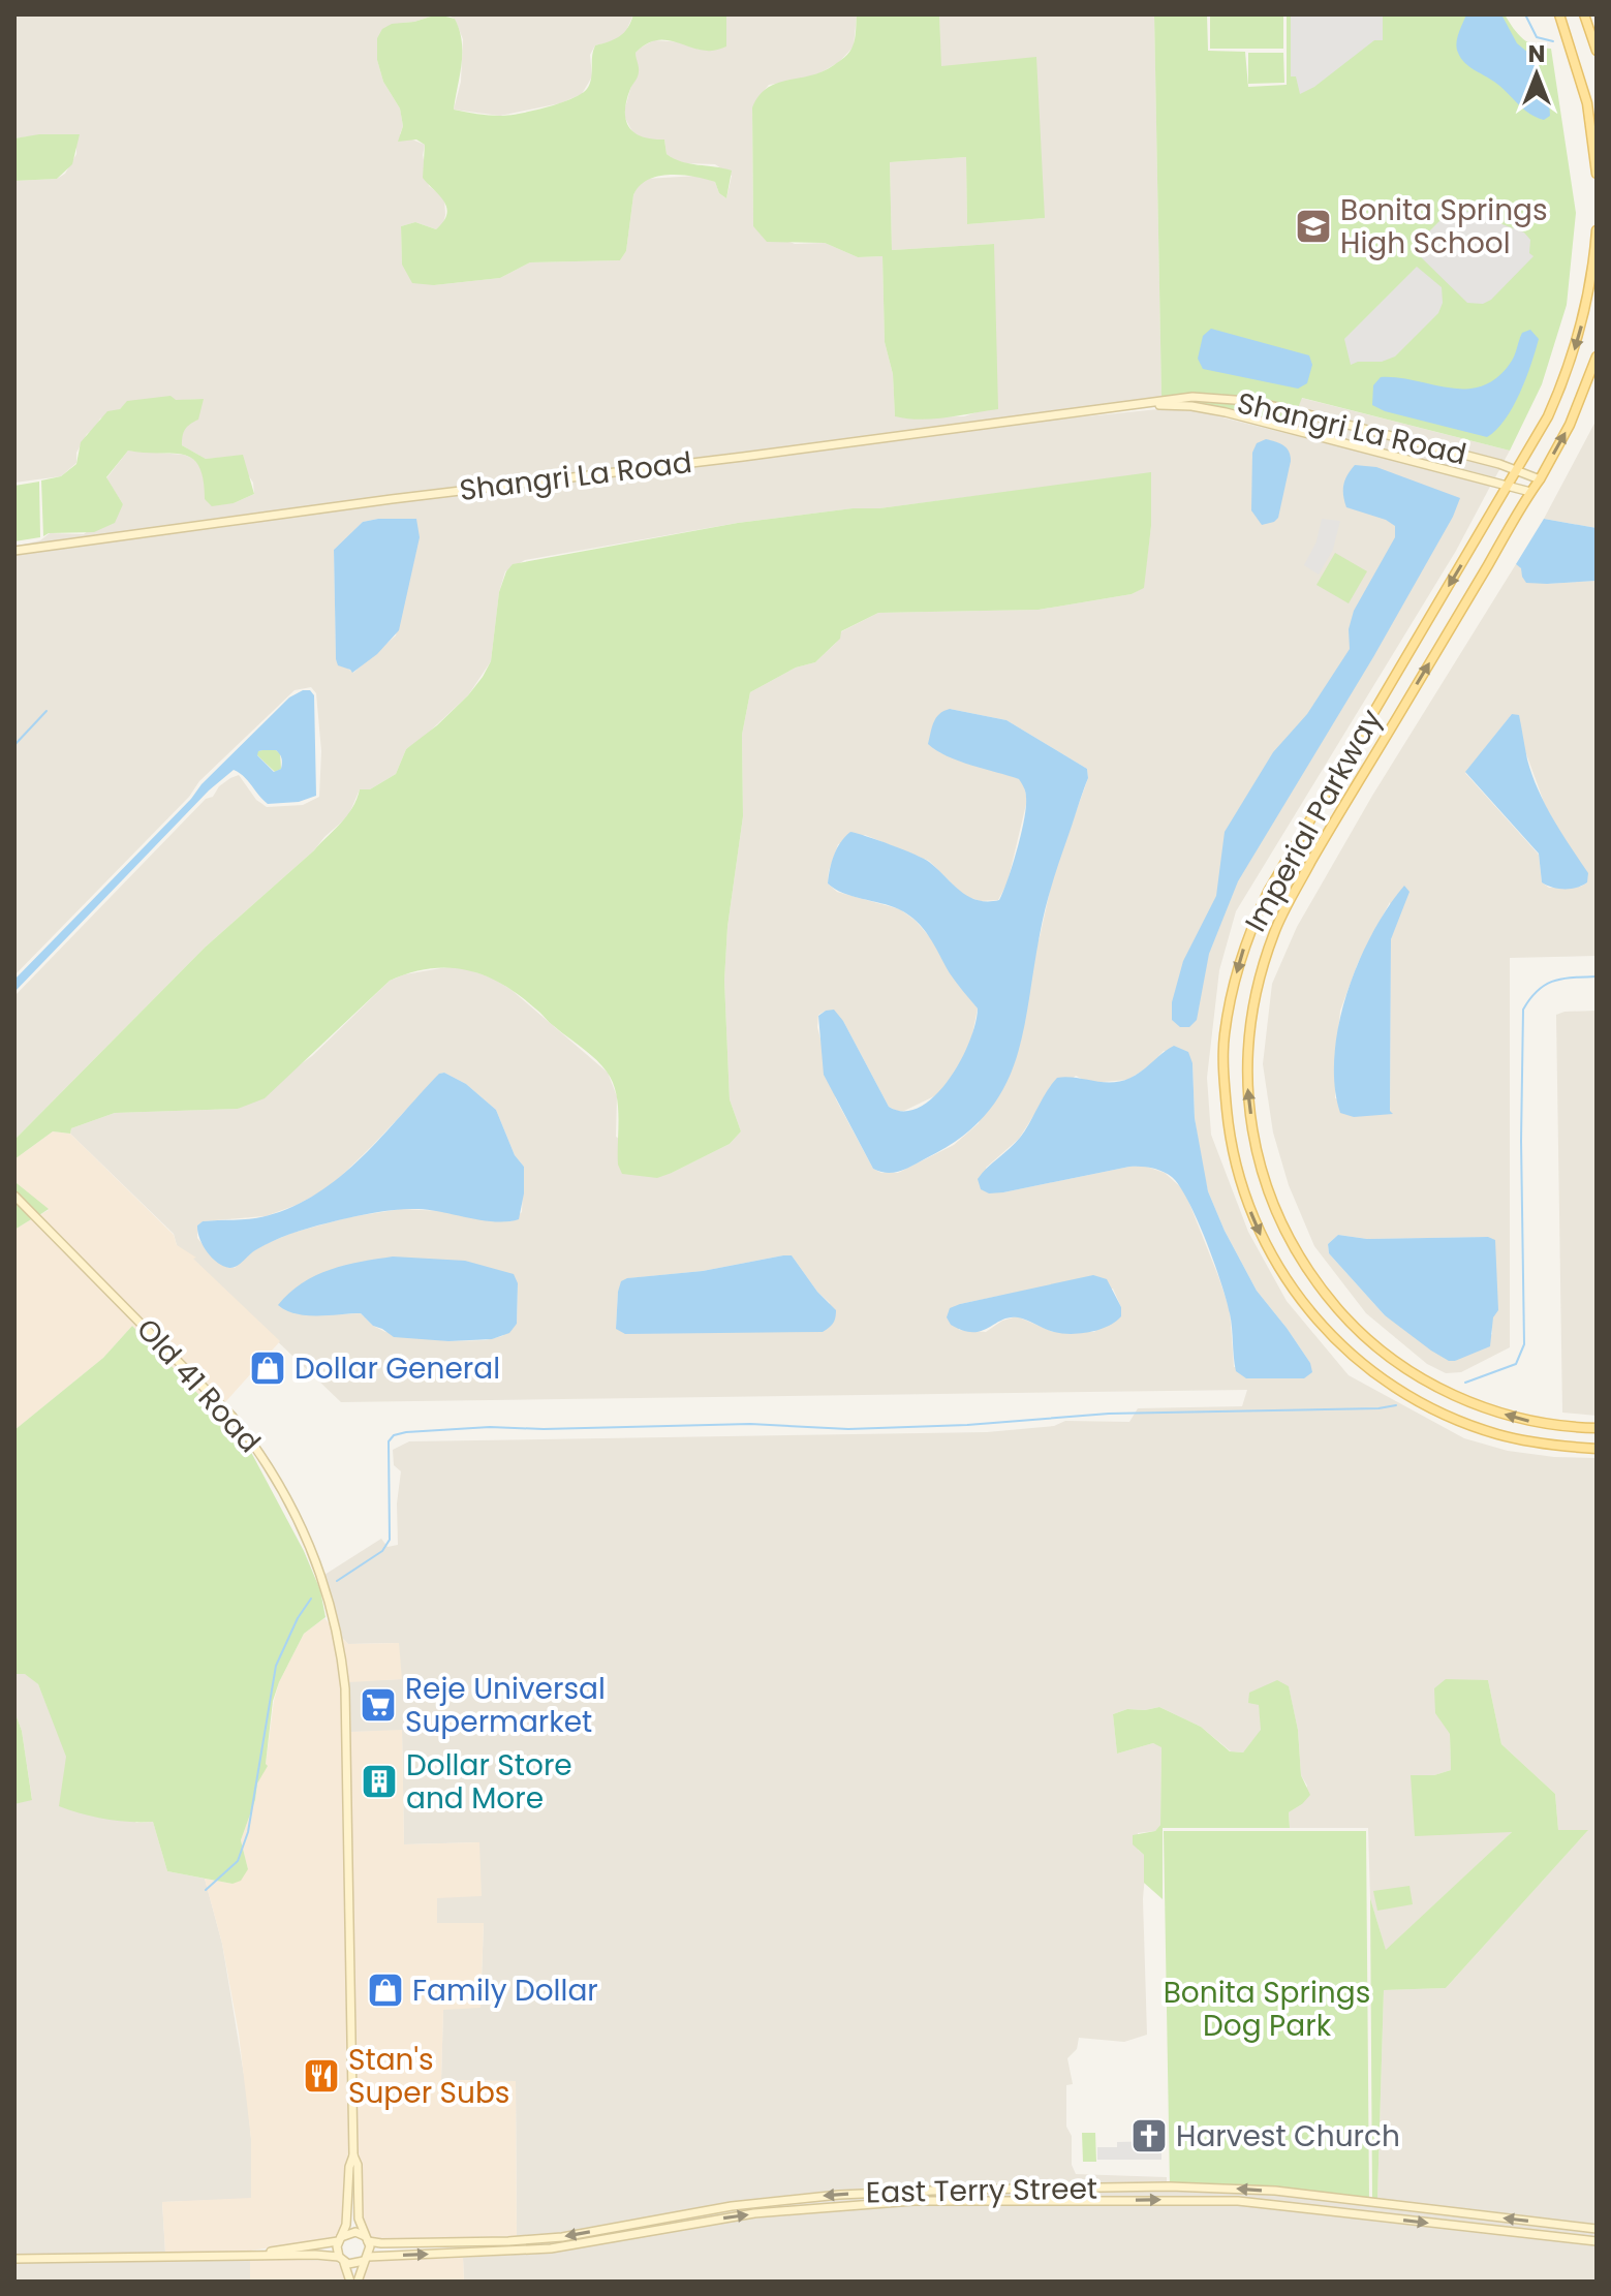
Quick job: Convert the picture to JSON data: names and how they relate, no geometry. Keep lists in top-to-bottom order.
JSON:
{
  "streets": {
    "main road": ["Imperial Parkway"],
    "street": ["Shangri La Road", "Old 41 Road", "East Terry Street"]
  },
  "crossings": [
    ["Shangri La Road", "Imperial Parkway"],
    ["Old 41 Road", "East Terry Street"]
  ],
  "parks": ["Bonita Springs Dog Park"],
  "places": {
    "school or university": ["Bonita Springs High School"],
    "shop": ["Dollar General", "Family Dollar"],
    "supermarket": ["Reje Universal Supermarket"],
    "building": ["Dollar Store and More"],
    "restaurant": ["Stan's Super Subs"],
    "church": ["Harvest Church"]
  },
  "north": "top"
}
